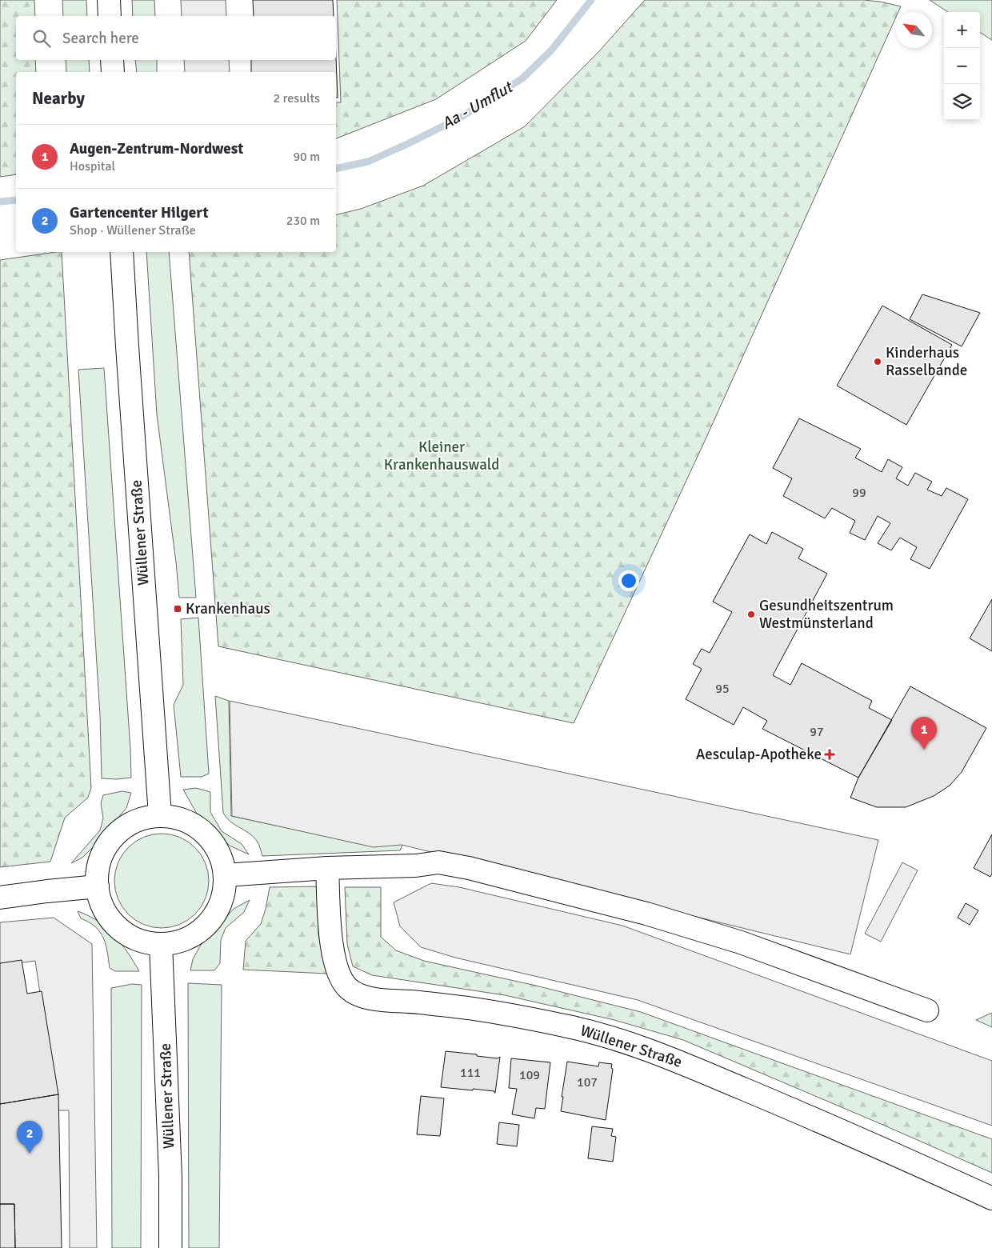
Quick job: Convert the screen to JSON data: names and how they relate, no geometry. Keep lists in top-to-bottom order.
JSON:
{
  "streets": {
    "street": ["Wüllener Straße"]
  },
  "water": ["Aa - Umflut"],
  "parks": ["Kleiner Krankenhauswald"],
  "places": {
    "other": ["Kinderhaus Rasselbande", "Gesundheitszentrum Westmünsterland"],
    "transit": ["Krankenhaus"],
    "health": ["Aesculap-Apotheke"]
  },
  "house_numbers": [
    "99",
    "95",
    "97",
    "111",
    "109",
    "107"
  ],
  "north": "top left",
  "page": {
    "map_buttons": ["+", "−"],
    "search": "Search here",
    "heading": ["Nearby", "2 results"],
    "list": [
      {
        "mark": "1",
        "name": "Augen-Zentrum-Nordwest",
        "note": "Hospital",
        "value": "90 m"
      },
      {
        "mark": "2",
        "name": "Gartencenter Hilgert",
        "note": "Shop · Wüllener Straße",
        "value": "230 m"
      }
    ],
    "pins": ["1", "2"]
  }
}
